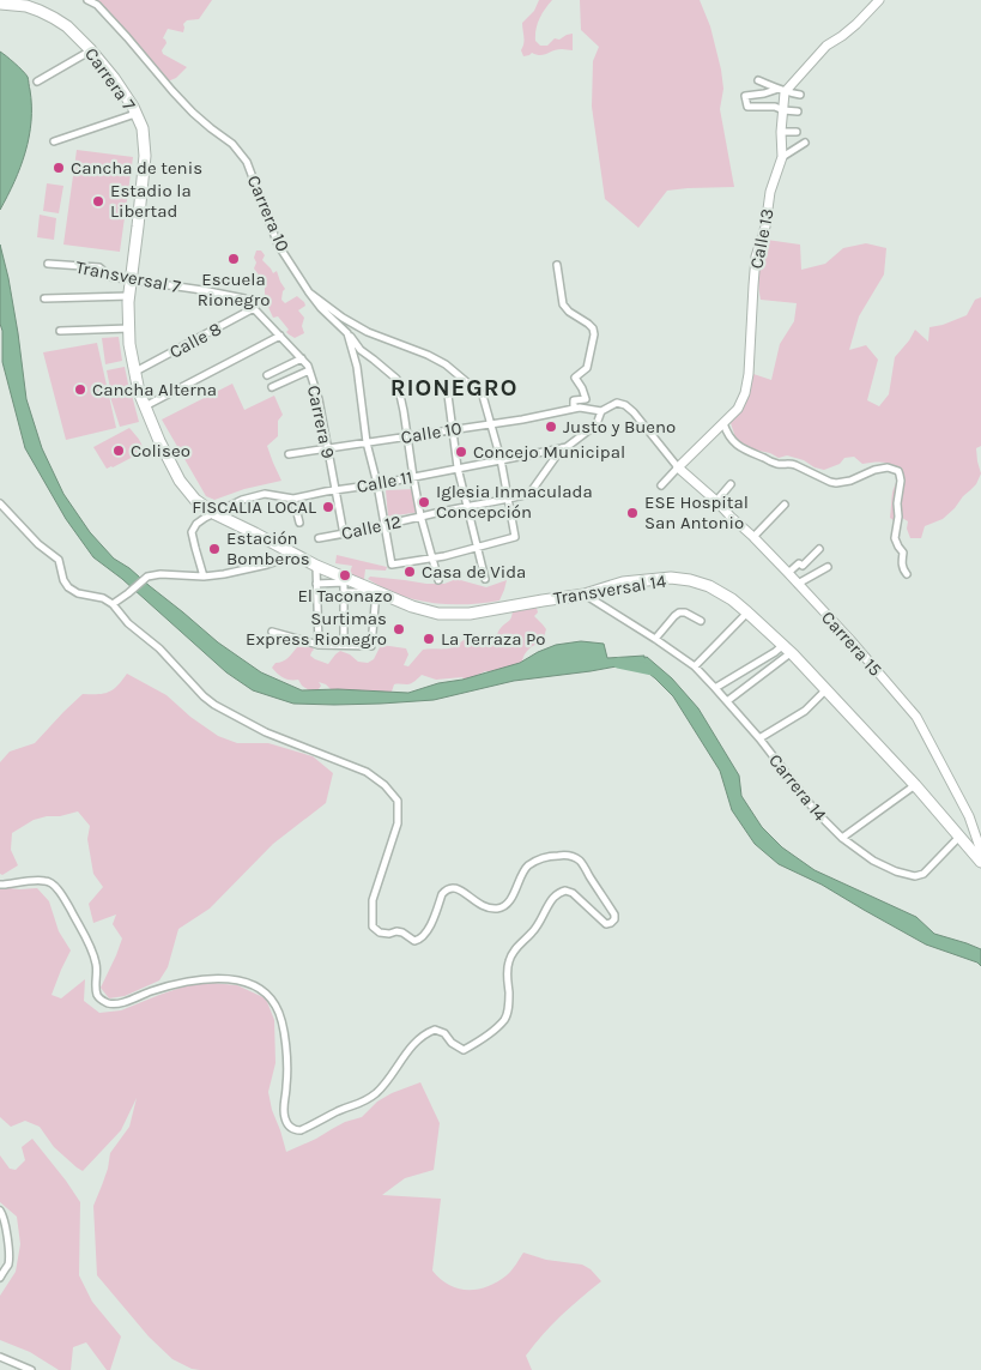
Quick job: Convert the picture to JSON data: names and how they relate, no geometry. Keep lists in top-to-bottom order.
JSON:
{
  "streets": {
    "highway": ["Carrera 7", "Transversal 14"],
    "street": [
      "Carrera 10",
      "Calle 13",
      "Transversal 7",
      "Calle 8",
      "Carrera 9",
      "Calle 10",
      "Calle 11",
      "Calle 12",
      "Carrera 15",
      "Carrera 14"
    ]
  },
  "crossings": [
    ["Carrera 7", "Transversal 7"],
    ["Carrera 7", "Calle 8"],
    ["Carrera 7", "Transversal 14"],
    ["Carrera 10", "Calle 10"],
    ["Calle 13", "Carrera 15"],
    ["Transversal 7", "Carrera 9"],
    ["Calle 8", "Carrera 9"],
    ["Calle 8", "Transversal 14"],
    ["Carrera 9", "Calle 10"],
    ["Carrera 9", "Calle 11"],
    ["Carrera 9", "Calle 12"],
    ["Calle 11", "Calle 12"],
    ["Calle 11", "Transversal 14"],
    ["Transversal 14", "Carrera 14"]
  ],
  "districts": ["RIONEGRO"],
  "places": [
    "Cancha de tenis",
    "Estadio la Libertad",
    "Escuela Rionegro",
    "Cancha Alterna",
    "Justo y Bueno",
    "Coliseo",
    "Concejo Municipal",
    "Iglesia Inmaculada Concepción",
    "FISCALIA LOCAL",
    "ESE Hospital San Antonio",
    "Estación Bomberos",
    "Casa de Vida",
    "El Taconazo",
    "Surtimas Express Rionegro",
    "La Terraza Po"
  ]
}
